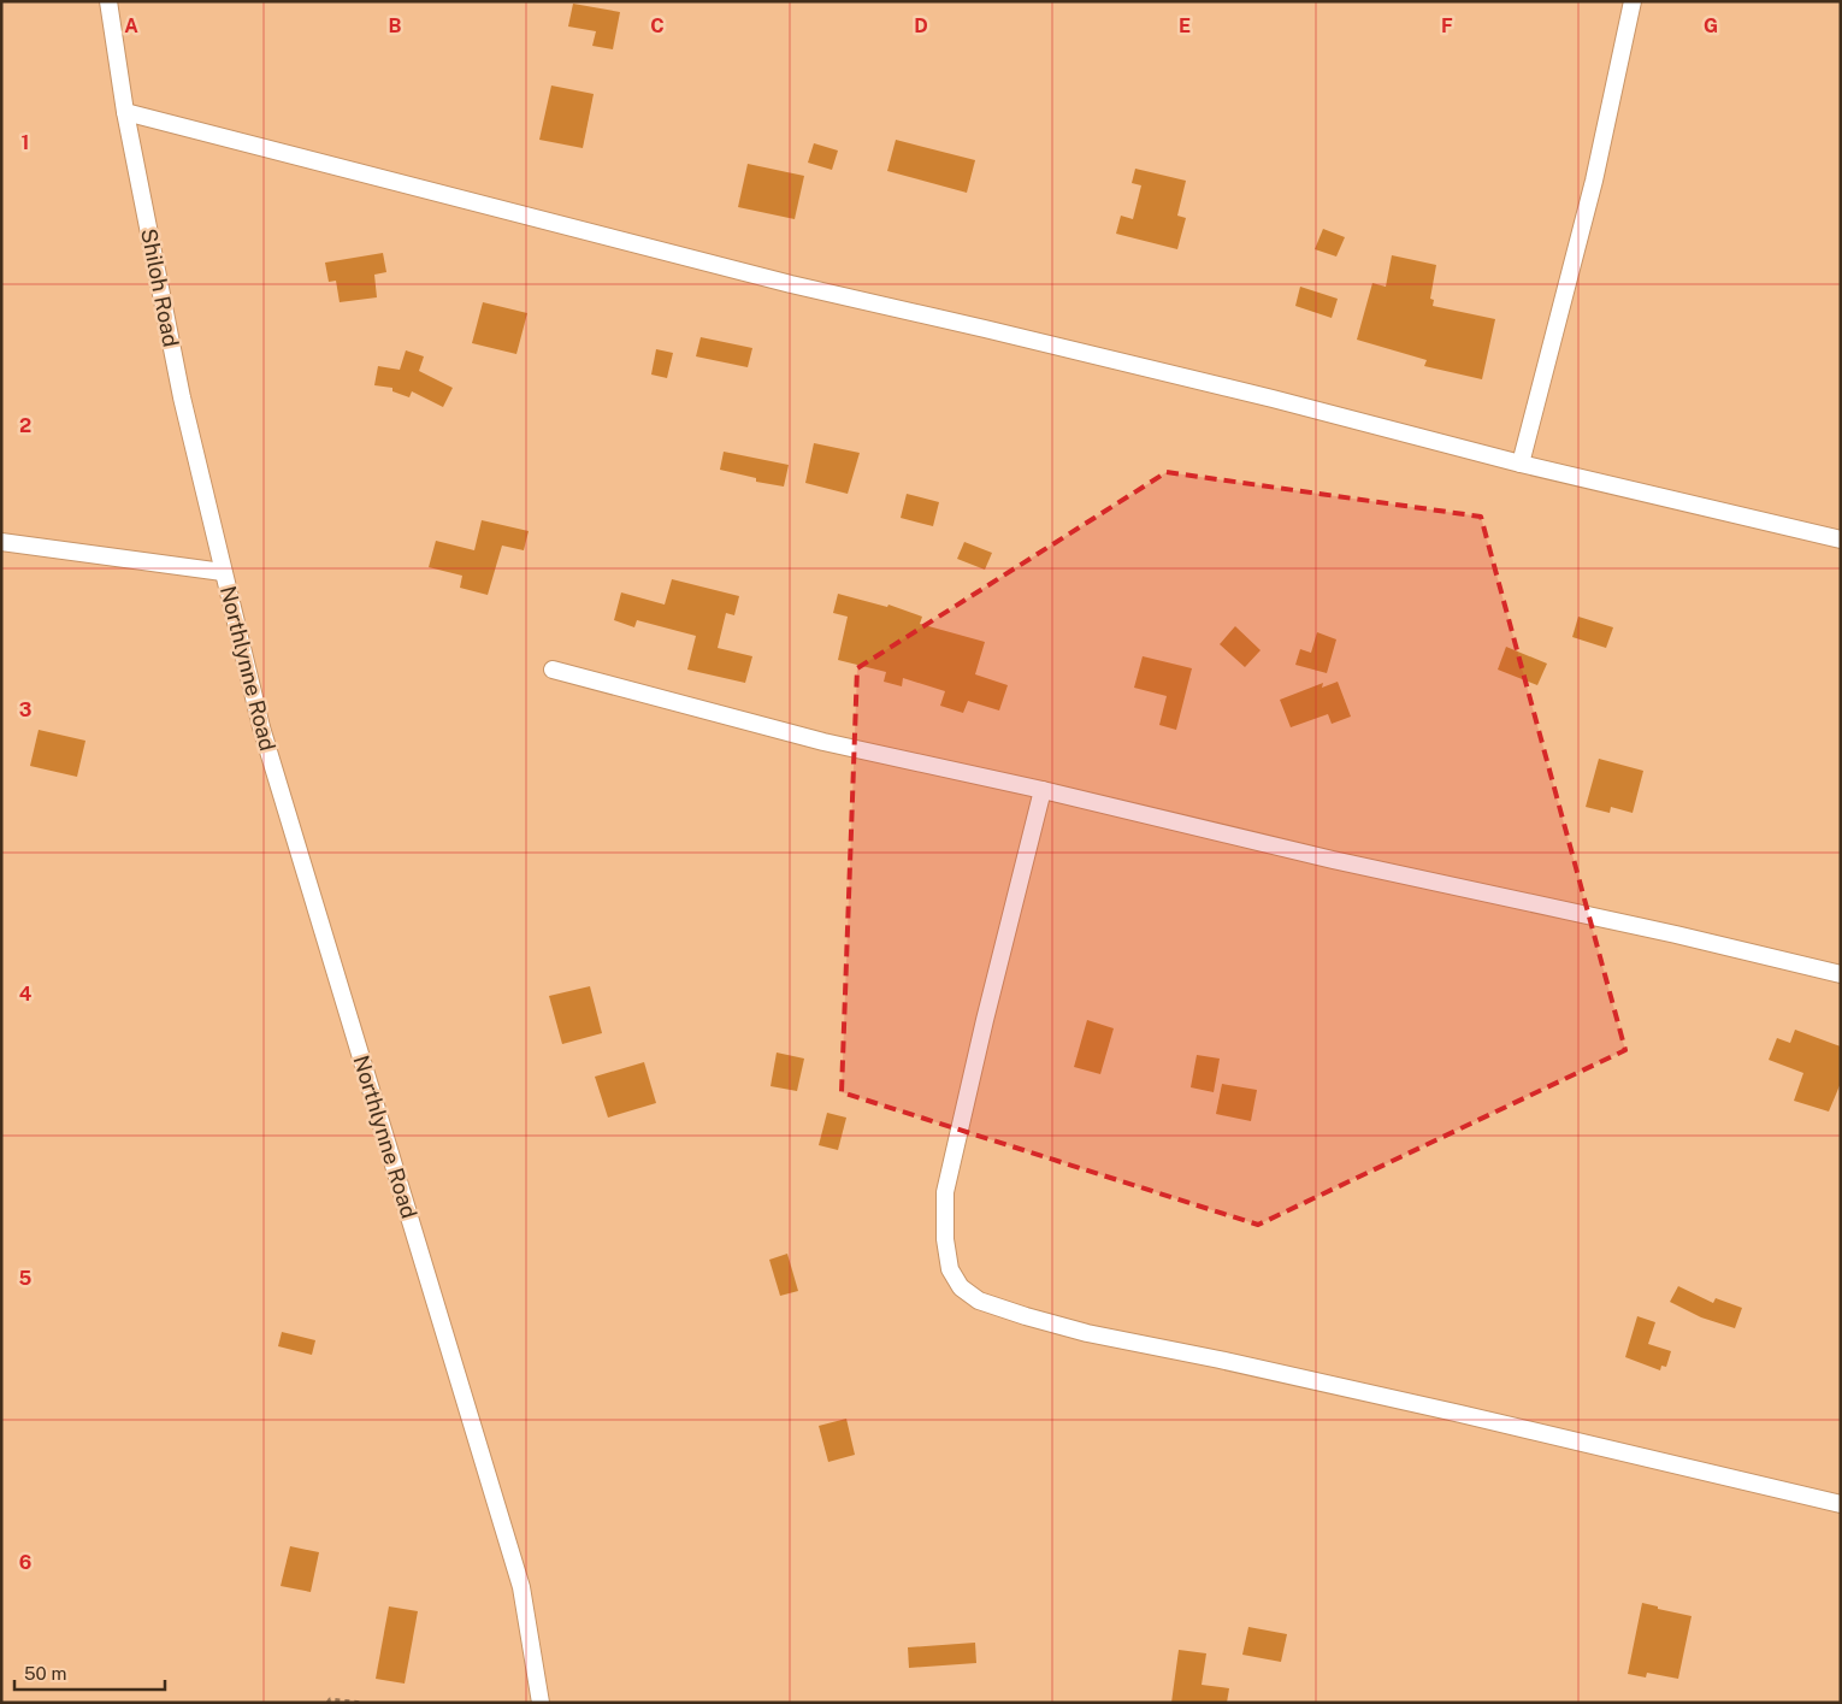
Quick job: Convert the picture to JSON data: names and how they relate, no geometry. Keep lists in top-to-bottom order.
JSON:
{
  "streets": {
    "street": ["Shiloh Road", "Northlynne Road"]
  },
  "crossings": [
    ["Shiloh Road", "Northlynne Road"]
  ],
  "scale_bar": "50 m",
  "grid": {
    "columns": [
      "A",
      "B",
      "C",
      "D",
      "E",
      "F",
      "G"
    ],
    "rows": [
      "1",
      "2",
      "3",
      "4",
      "5",
      "6"
    ]
  }
}
